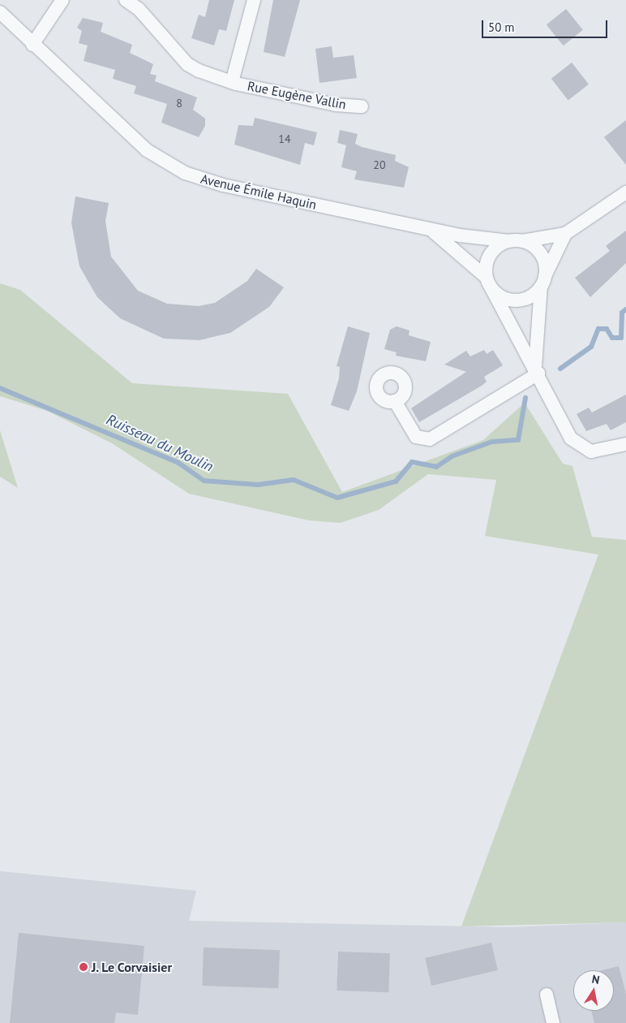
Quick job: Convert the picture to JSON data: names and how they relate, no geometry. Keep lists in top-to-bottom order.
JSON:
{
  "streets": {
    "street": ["Rue Eugène Vallin", "Avenue Émile Haquin"]
  },
  "water": ["Ruisseau du Moulin"],
  "places": ["J. Le Corvaisier"],
  "house_numbers": ["8", "14", "20"],
  "scale_bar": "50 m",
  "north": "top"
}
